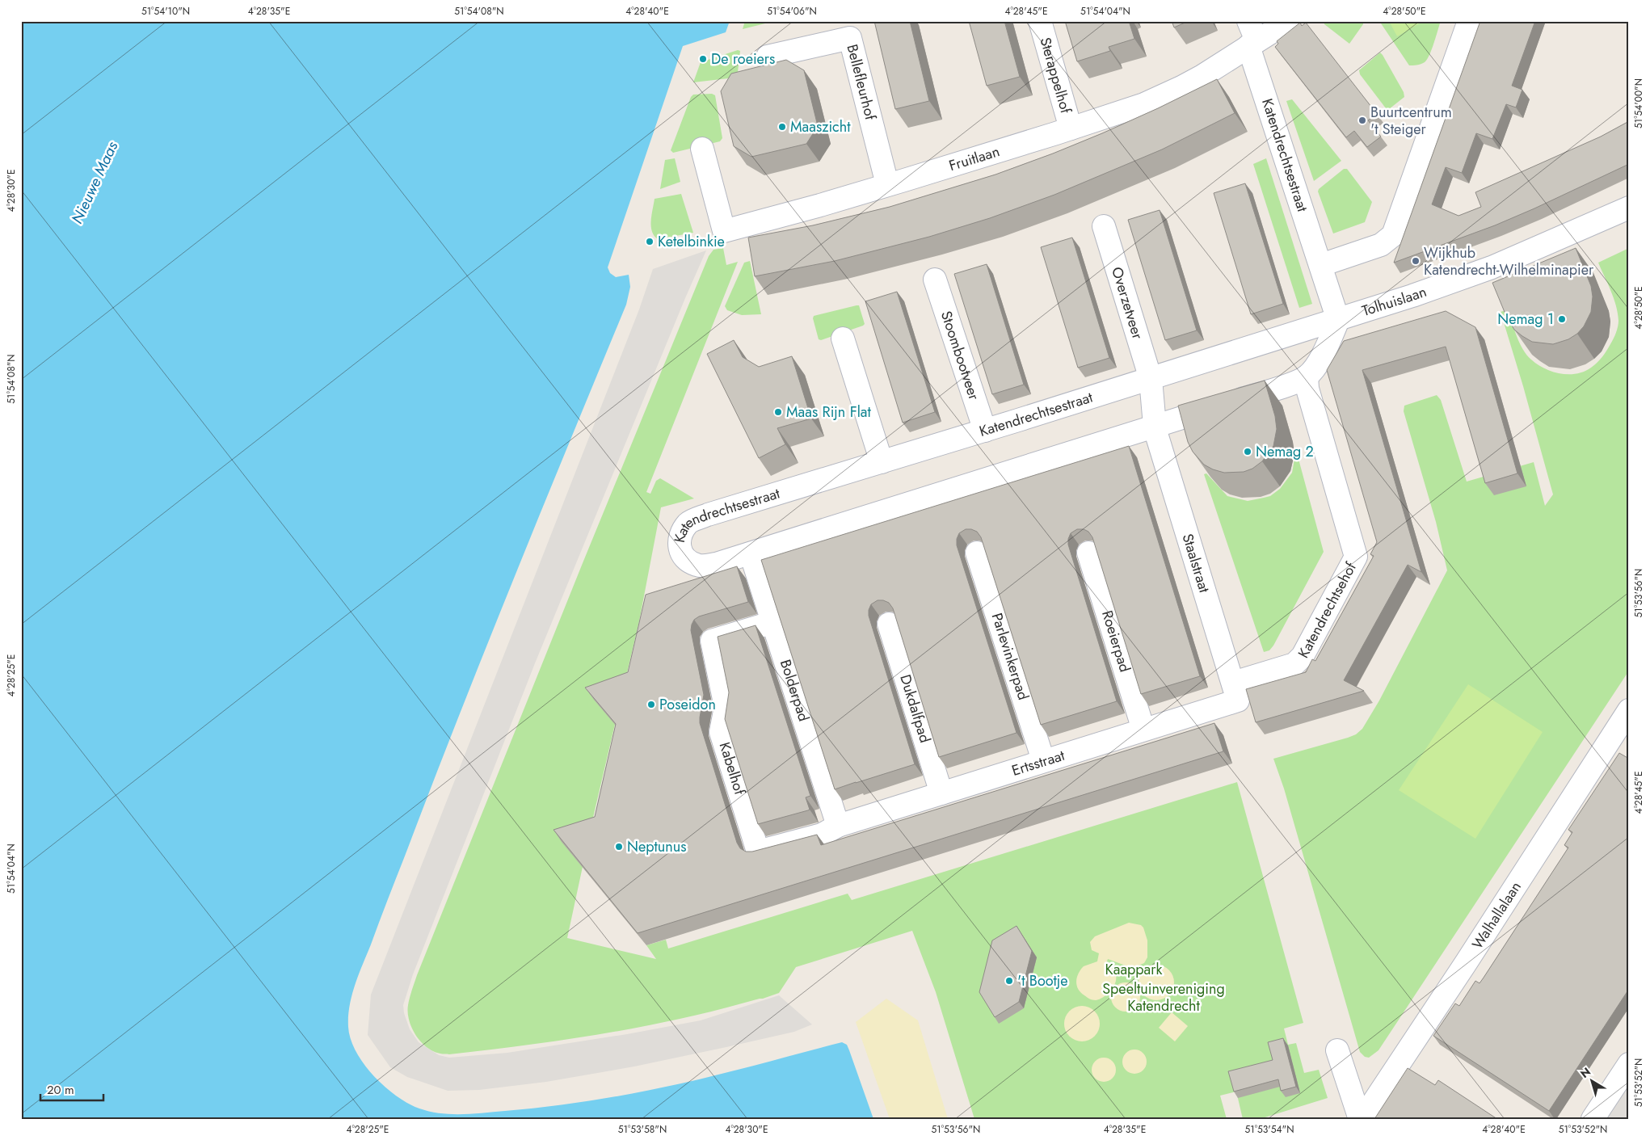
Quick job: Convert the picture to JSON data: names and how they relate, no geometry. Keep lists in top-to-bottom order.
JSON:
{
  "streets": {
    "street": [
      "Sterappelhof",
      "Bellefleurhof",
      "Katendrechtsestraat",
      "Fruitlaan",
      "Tolhuislaan",
      "Overzetveer",
      "Stoombootveer",
      "Staalstraat",
      "Katendrechtsehof",
      "Roeierpad",
      "Parlevinkerpad",
      "Bolderpad",
      "Dukdalfpad",
      "Ertsstraat",
      "Kabelhof",
      "Walhallalaan"
    ]
  },
  "crossings": [
    ["Sterappelhof", "Fruitlaan"],
    ["Bellefleurhof", "Fruitlaan"],
    ["Katendrechtsestraat", "Fruitlaan"],
    ["Katendrechtsestraat", "Tolhuislaan"],
    ["Katendrechtsestraat", "Overzetveer"],
    ["Katendrechtsestraat", "Stoombootveer"],
    ["Katendrechtsestraat", "Staalstraat"],
    ["Katendrechtsestraat", "Katendrechtsehof"],
    ["Katendrechtsestraat", "Bolderpad"],
    ["Staalstraat", "Katendrechtsehof"],
    ["Staalstraat", "Ertsstraat"],
    ["Katendrechtsehof", "Ertsstraat"],
    ["Roeierpad", "Ertsstraat"],
    ["Parlevinkerpad", "Ertsstraat"],
    ["Bolderpad", "Ertsstraat"],
    ["Bolderpad", "Kabelhof"],
    ["Dukdalfpad", "Ertsstraat"],
    ["Ertsstraat", "Kabelhof"]
  ],
  "water": ["Nieuwe Maas"],
  "parks": ["Kaappark", "Speeltuinvereniging Katendrecht"],
  "places": [
    "De roeiers",
    "Buurtcentrum 't Steiger",
    "Maaszicht",
    "Ketelbinkie",
    "Wijkhub Katendrecht-Wilhelminapier",
    "Nemag 1",
    "Maas Rijn Flat",
    "Nemag 2",
    "Poseidon",
    "Neptunus",
    "'t Bootje"
  ],
  "scale_bar": "20 m",
  "north": "top left",
  "coordinates": [
    "51°54'10\"N",
    "4°28'35\"E",
    "51°54'08\"N",
    "4°28'40\"E",
    "51°54'06\"N",
    "4°28'45\"E",
    "51°54'04\"N",
    "4°28'50\"E",
    "51°54'00\"N",
    "4°28'30\"E",
    "51°53'56\"N",
    "4°28'25\"E",
    "51°53'52\"N",
    "51°53'58\"N",
    "51°53'54\"N"
  ]
}
